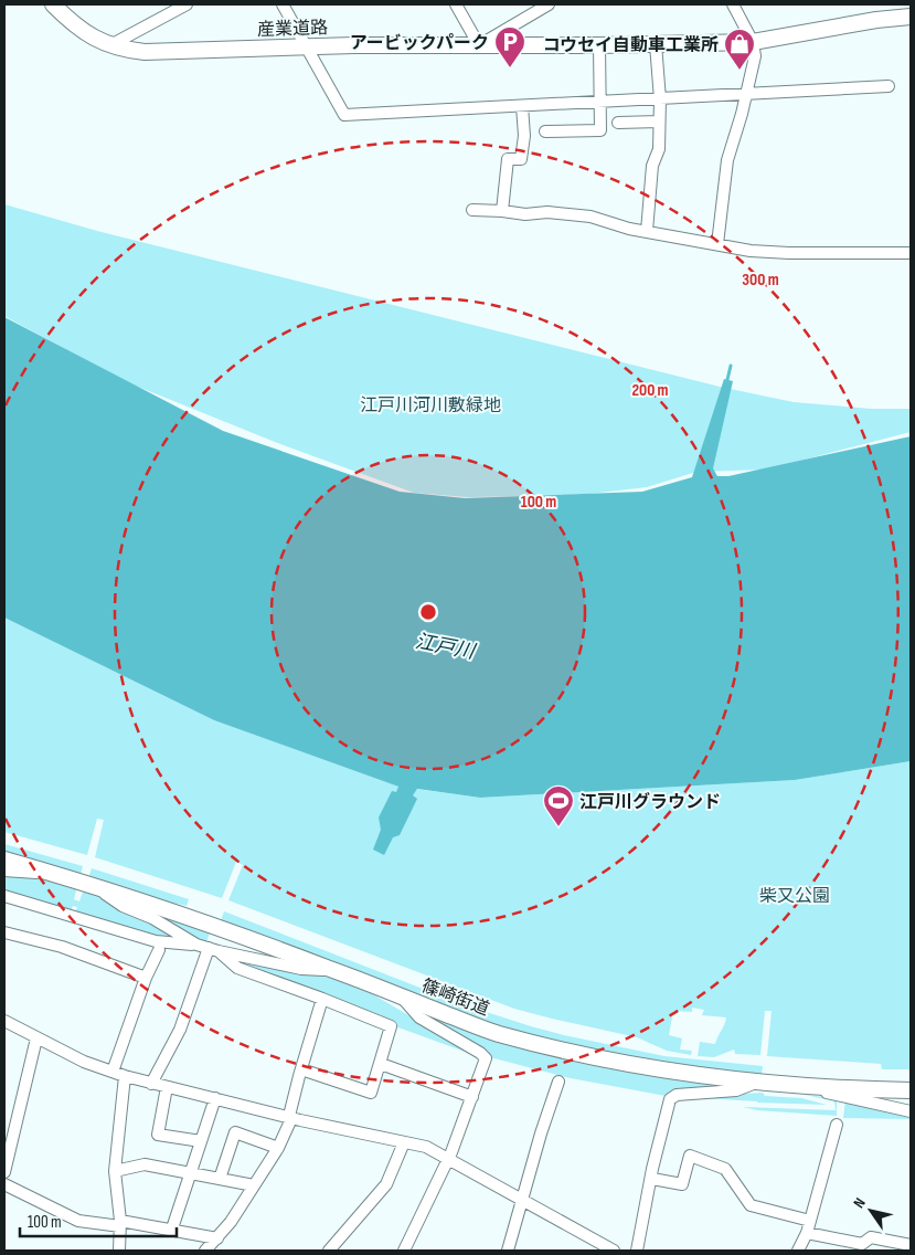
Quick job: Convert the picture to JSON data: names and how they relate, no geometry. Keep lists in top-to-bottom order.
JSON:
{
  "streets": {
    "main road": ["産業道路", "篠崎街道"]
  },
  "water": ["江戸川"],
  "parks": ["江戸川河川敷緑地", "柴又公園"],
  "places": {
    "parking": ["アービックパーク"],
    "shop": ["コウセイ自動車工業所"],
    "sports": ["江戸川グラウンド"]
  },
  "scale_bar": "100 m",
  "north": "top left",
  "rings": ["300 m", "200 m", "100 m"]
}
